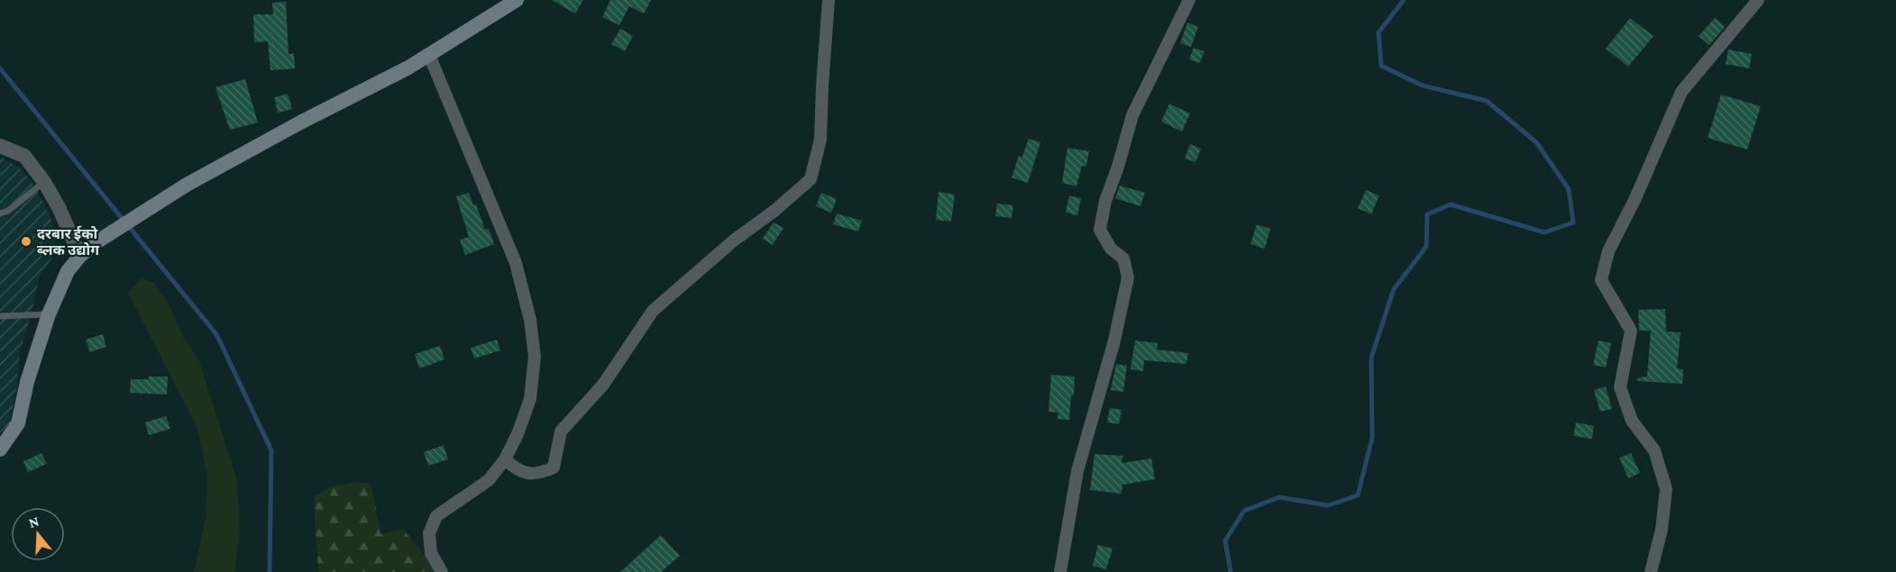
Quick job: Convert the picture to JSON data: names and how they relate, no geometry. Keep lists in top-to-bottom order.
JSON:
{
  "places": ["दरबार ईको ब्लक उद्योग"],
  "north": "top"
}
